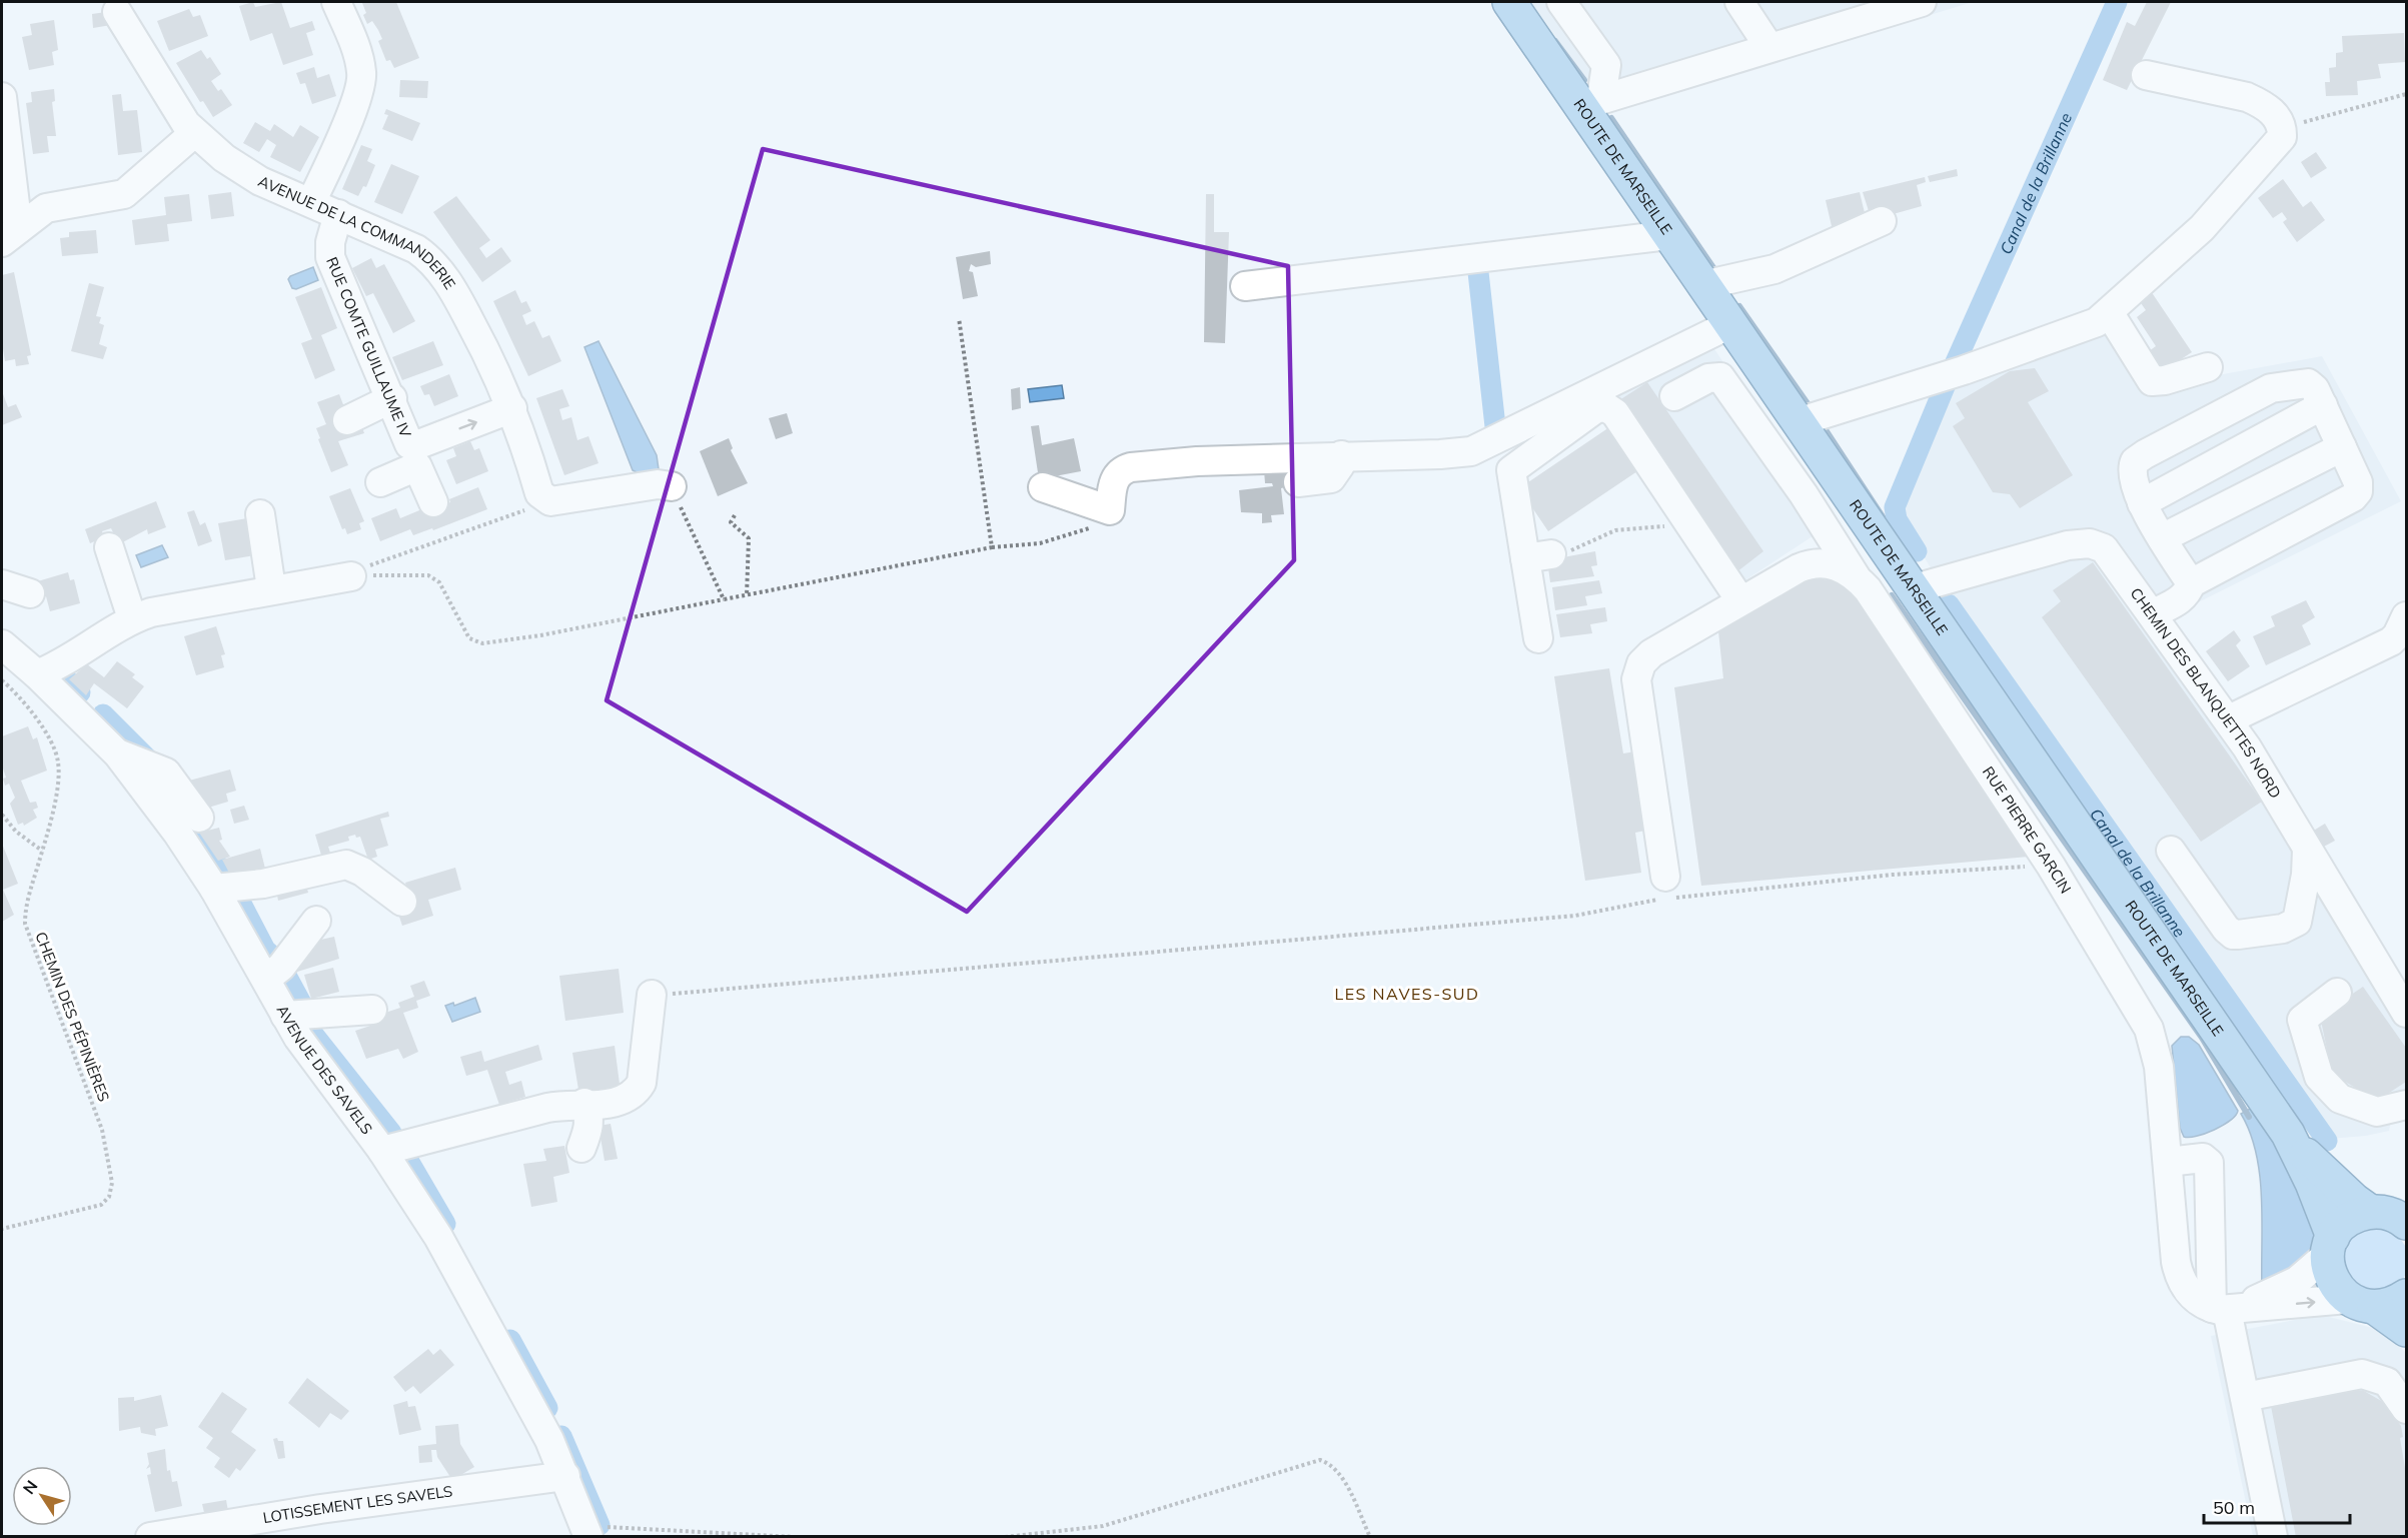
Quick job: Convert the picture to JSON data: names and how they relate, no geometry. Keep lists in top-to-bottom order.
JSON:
{
  "streets": {
    "main road": ["ROUTE DE MARSEILLE"],
    "street": [
      "AVENUE DE LA COMMANDERIE",
      "RUE COMTE GUILLAUME IV",
      "CHEMIN DES BLANQUETTES NORD",
      "RUE PIERRE GARCIN",
      "AVENUE DES SAVELS",
      "LOTISSEMENT LES SAVELS"
    ],
    "path": ["CHEMIN DES PÉPINIÈRES"]
  },
  "crossings": [
    ["ROUTE DE MARSEILLE", "CHEMIN DES BLANQUETTES NORD"],
    ["AVENUE DE LA COMMANDERIE", "RUE COMTE GUILLAUME IV"],
    ["AVENUE DES SAVELS", "LOTISSEMENT LES SAVELS"]
  ],
  "districts": ["LES NAVES-SUD"],
  "water": ["Canal de la Brillanne"],
  "scale_bar": "50 m",
  "north": "top left"
}
